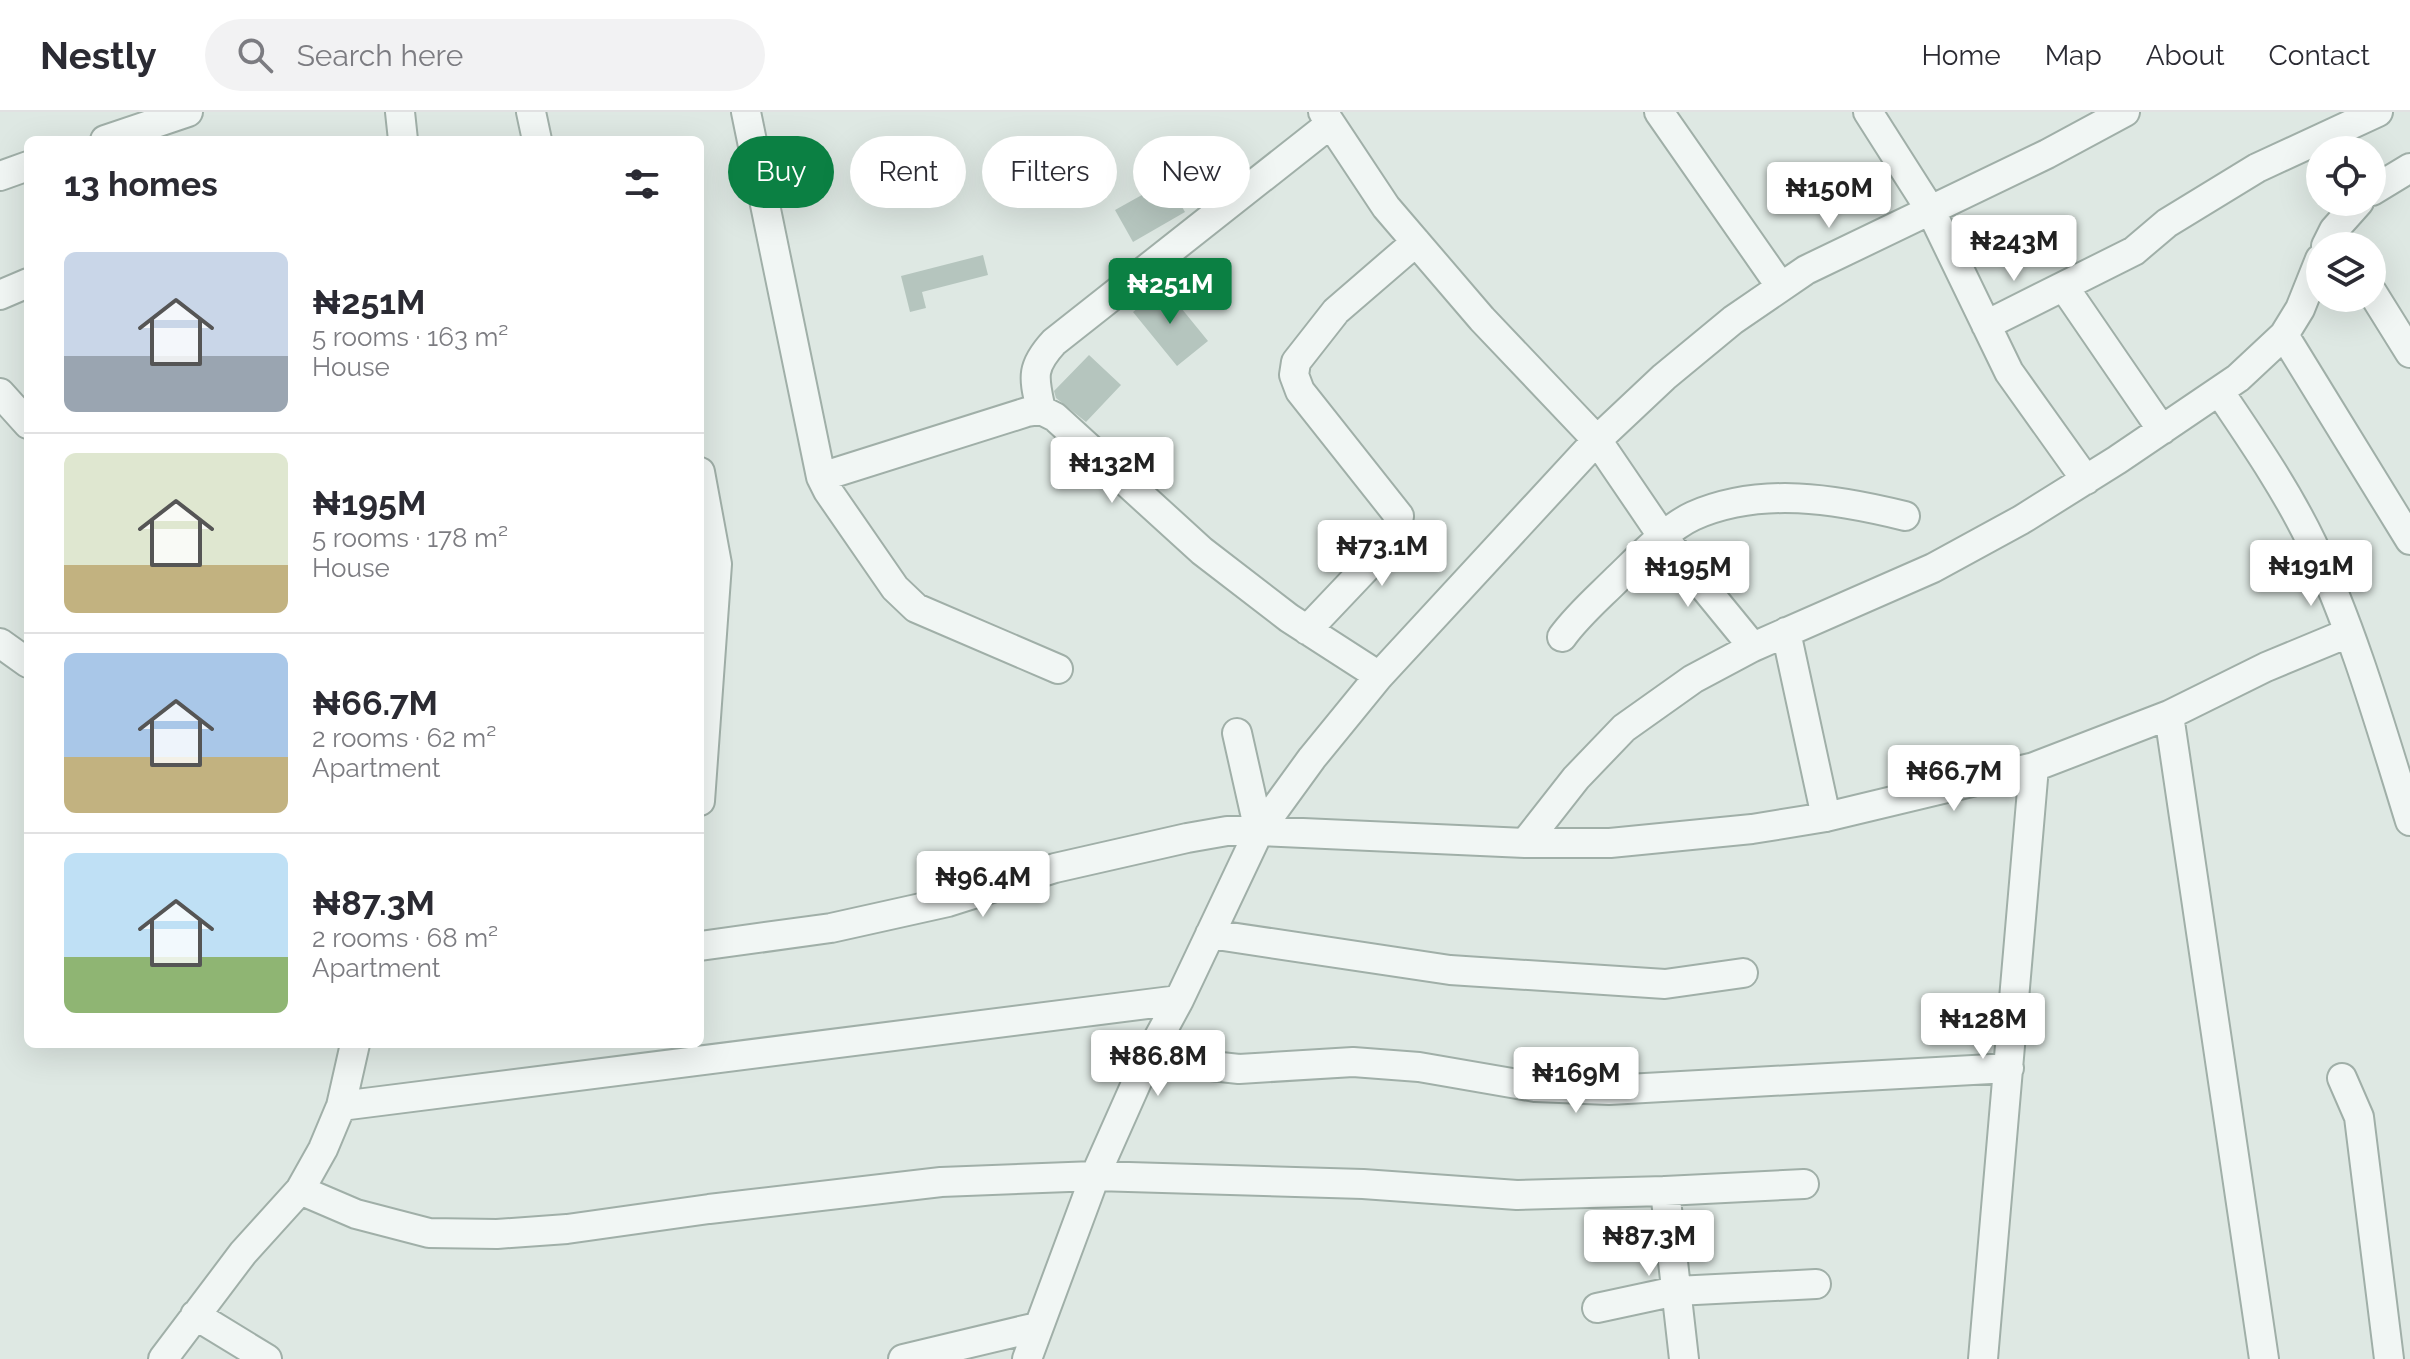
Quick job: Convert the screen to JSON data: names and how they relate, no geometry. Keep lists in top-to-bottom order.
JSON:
{
  "page": {
    "header": "Nestly",
    "search": "Search here",
    "nav": [
      "Home",
      "Map",
      "About",
      "Contact"
    ],
    "chip": [
      "Buy",
      "Rent",
      "Filters",
      "New"
    ],
    "heading": "13 homes",
    "price": [
      "₦150M",
      "₦243M",
      "₦251M",
      "₦132M",
      "₦73.1M",
      "₦191M",
      "₦195M",
      "₦66.7M",
      "₦96.4M",
      "₦128M",
      "₦86.8M",
      "₦169M",
      "₦87.3M"
    ],
    "list": [
      {
        "name": "₦251M",
        "note": "5 rooms · 163 m² · House"
      },
      {
        "name": "₦195M",
        "note": "5 rooms · 178 m² · House"
      },
      {
        "name": "₦66.7M",
        "note": "2 rooms · 62 m² · Apartment"
      },
      {
        "name": "₦87.3M",
        "note": "2 rooms · 68 m² · Apartment"
      }
    ]
  }
}
